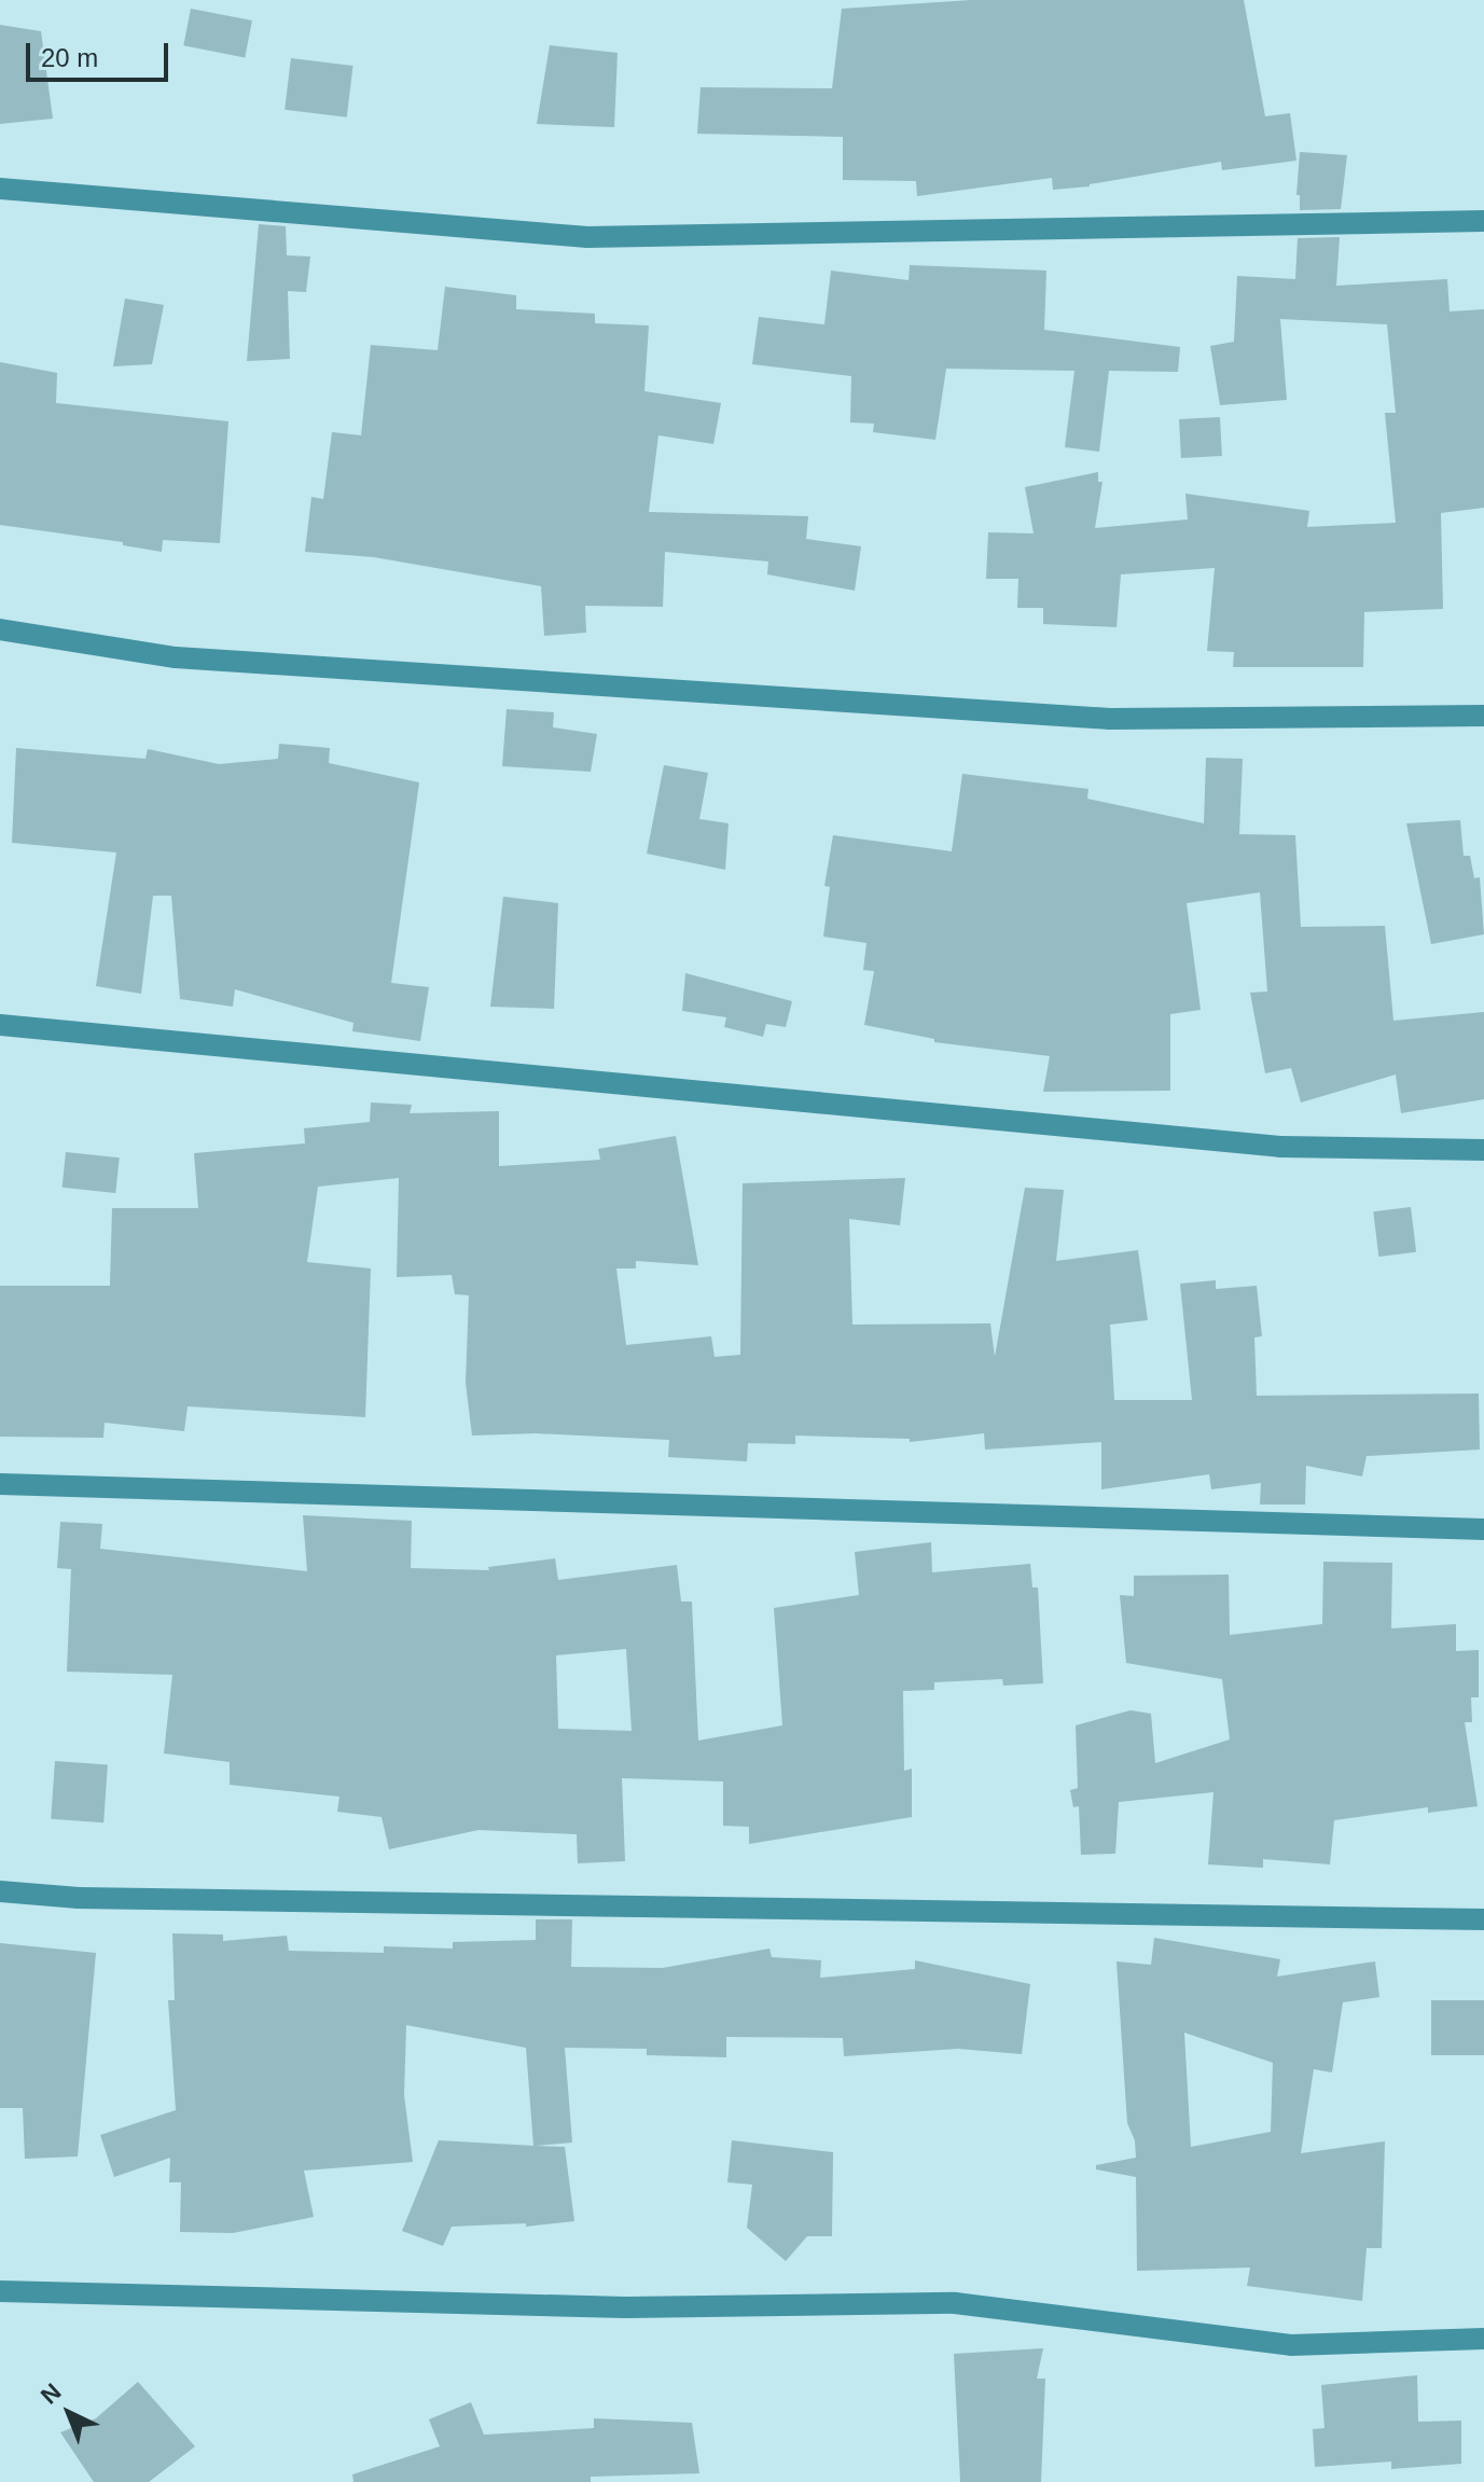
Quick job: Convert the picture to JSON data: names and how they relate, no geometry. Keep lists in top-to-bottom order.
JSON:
{
  "scale_bar": "20 m",
  "north": "top left"
}
